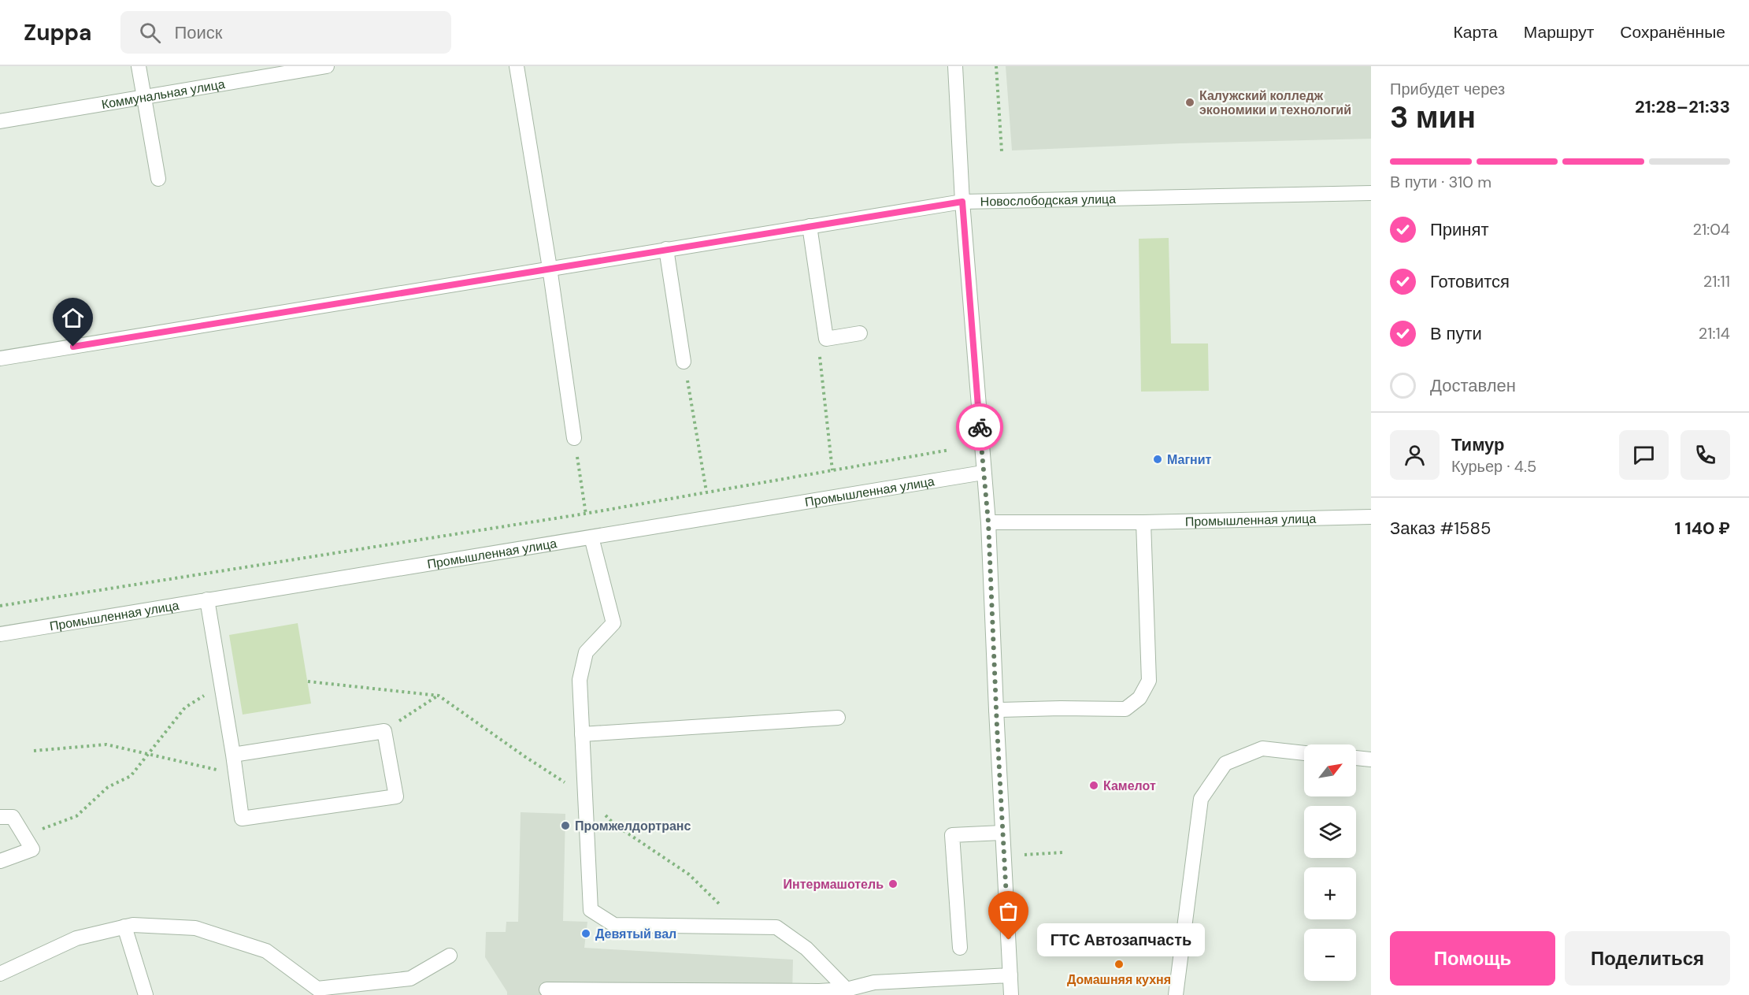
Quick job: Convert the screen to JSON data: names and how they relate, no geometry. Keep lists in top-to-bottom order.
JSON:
{
  "streets": {
    "street": ["Коммунальная улица", "Новослободская улица", "Промышленная улица"]
  },
  "places": [
    "Калужский колледж экономики и технологий",
    "Магнит",
    "Камелот",
    "Промжелдортранс",
    "Интермашотель",
    "Девятый вал",
    "ГТС Автозапчасть",
    "Домашняя кухня"
  ],
  "north": "top right",
  "page": {
    "header": "Zuppa",
    "search": "Поиск",
    "nav": ["Карта", "Маршрут", "Сохранённые"],
    "heading": ["3 мин", "Прибудет через", "21:28–21:33"],
    "panel": [
      "Тимур",
      "Курьер · 4.5",
      "Заказ #1585",
      "1 140 ₽"
    ],
    "bar": "В пути · 310 m",
    "list": [
      ["Принят", "21:04"],
      ["Готовится", "21:11"],
      ["В пути", "21:14"],
      "Доставлен"
    ],
    "map_buttons": ["+", "−"],
    "buttons": ["Помощь", "Поделиться"],
    "bubble": "ГТС Автозапчасть"
  }
}
